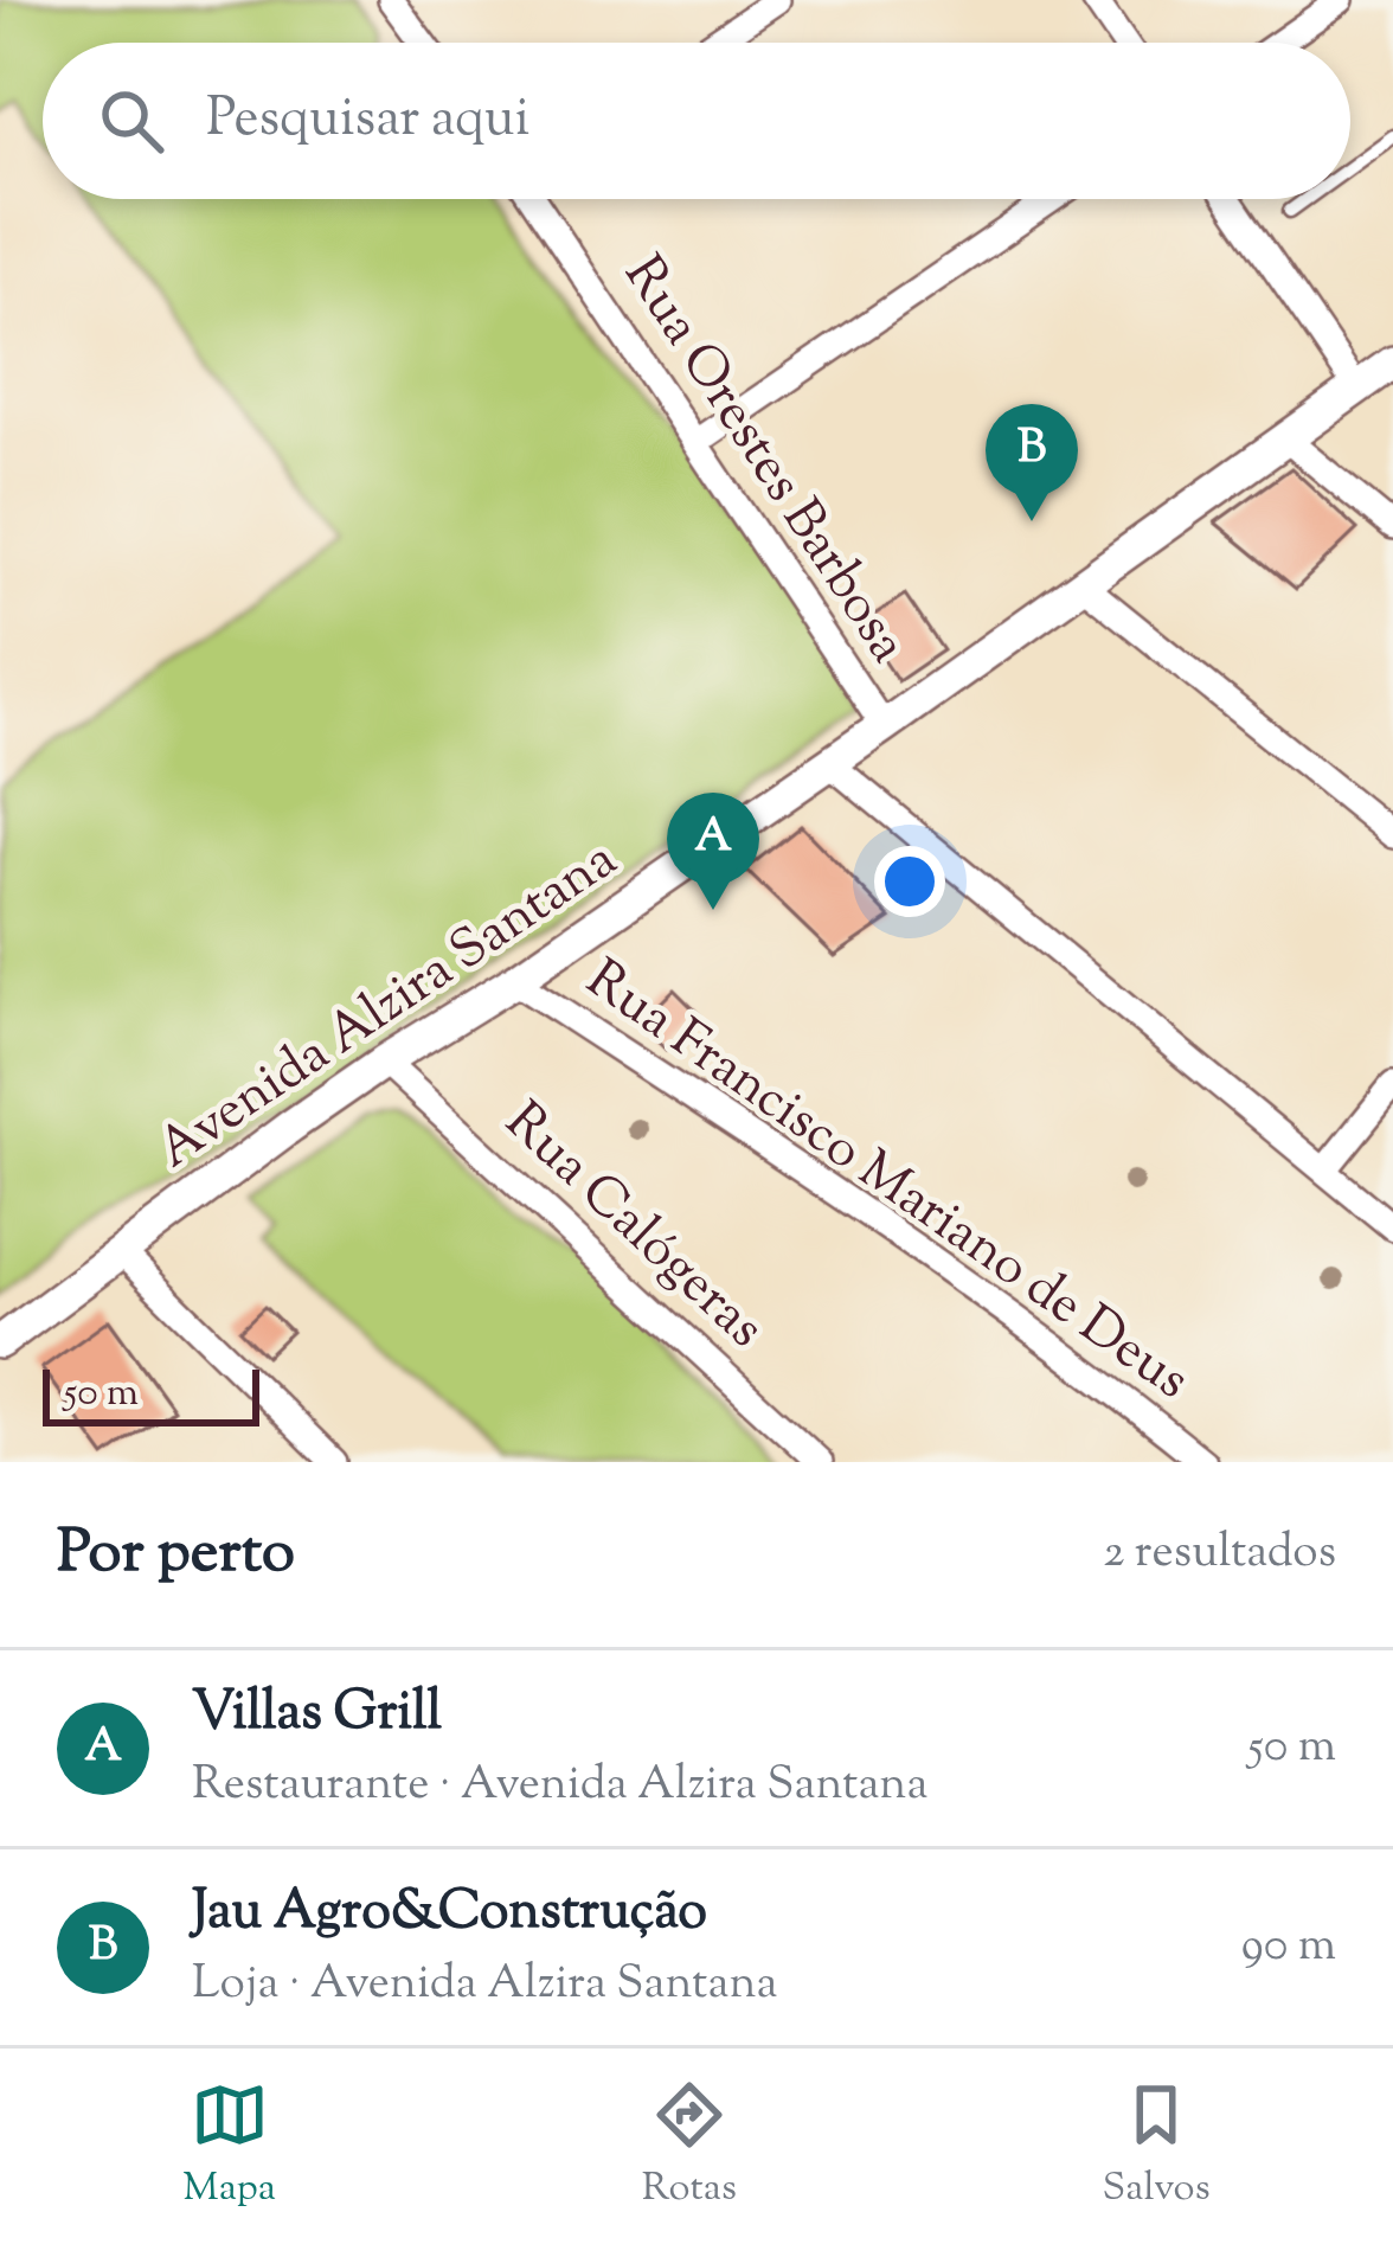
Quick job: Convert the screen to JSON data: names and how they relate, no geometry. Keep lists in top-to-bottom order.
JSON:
{
  "streets": {
    "main road": ["Avenida Alzira Santana"],
    "street": ["Rua Orestes Barbosa", "Rua Francisco Mariano de Deus", "Rua Calógeras"]
  },
  "crossings": [
    ["Rua Orestes Barbosa", "Avenida Alzira Santana"],
    ["Avenida Alzira Santana", "Rua Francisco Mariano de Deus"],
    ["Avenida Alzira Santana", "Rua Calógeras"]
  ],
  "scale_bar": "50 m",
  "page": {
    "search": "Pesquisar aqui",
    "pins": ["B", "A"],
    "scale": "50 m",
    "heading": ["Por perto", "2 resultados"],
    "list": [
      {
        "mark": "A",
        "name": "Villas Grill",
        "note": "Restaurante · Avenida Alzira Santana",
        "value": "50 m"
      },
      {
        "mark": "B",
        "name": "Jau Agro&Construção",
        "note": "Loja · Avenida Alzira Santana",
        "value": "90 m"
      }
    ],
    "nav": ["Mapa", "Rotas", "Salvos"]
  }
}
